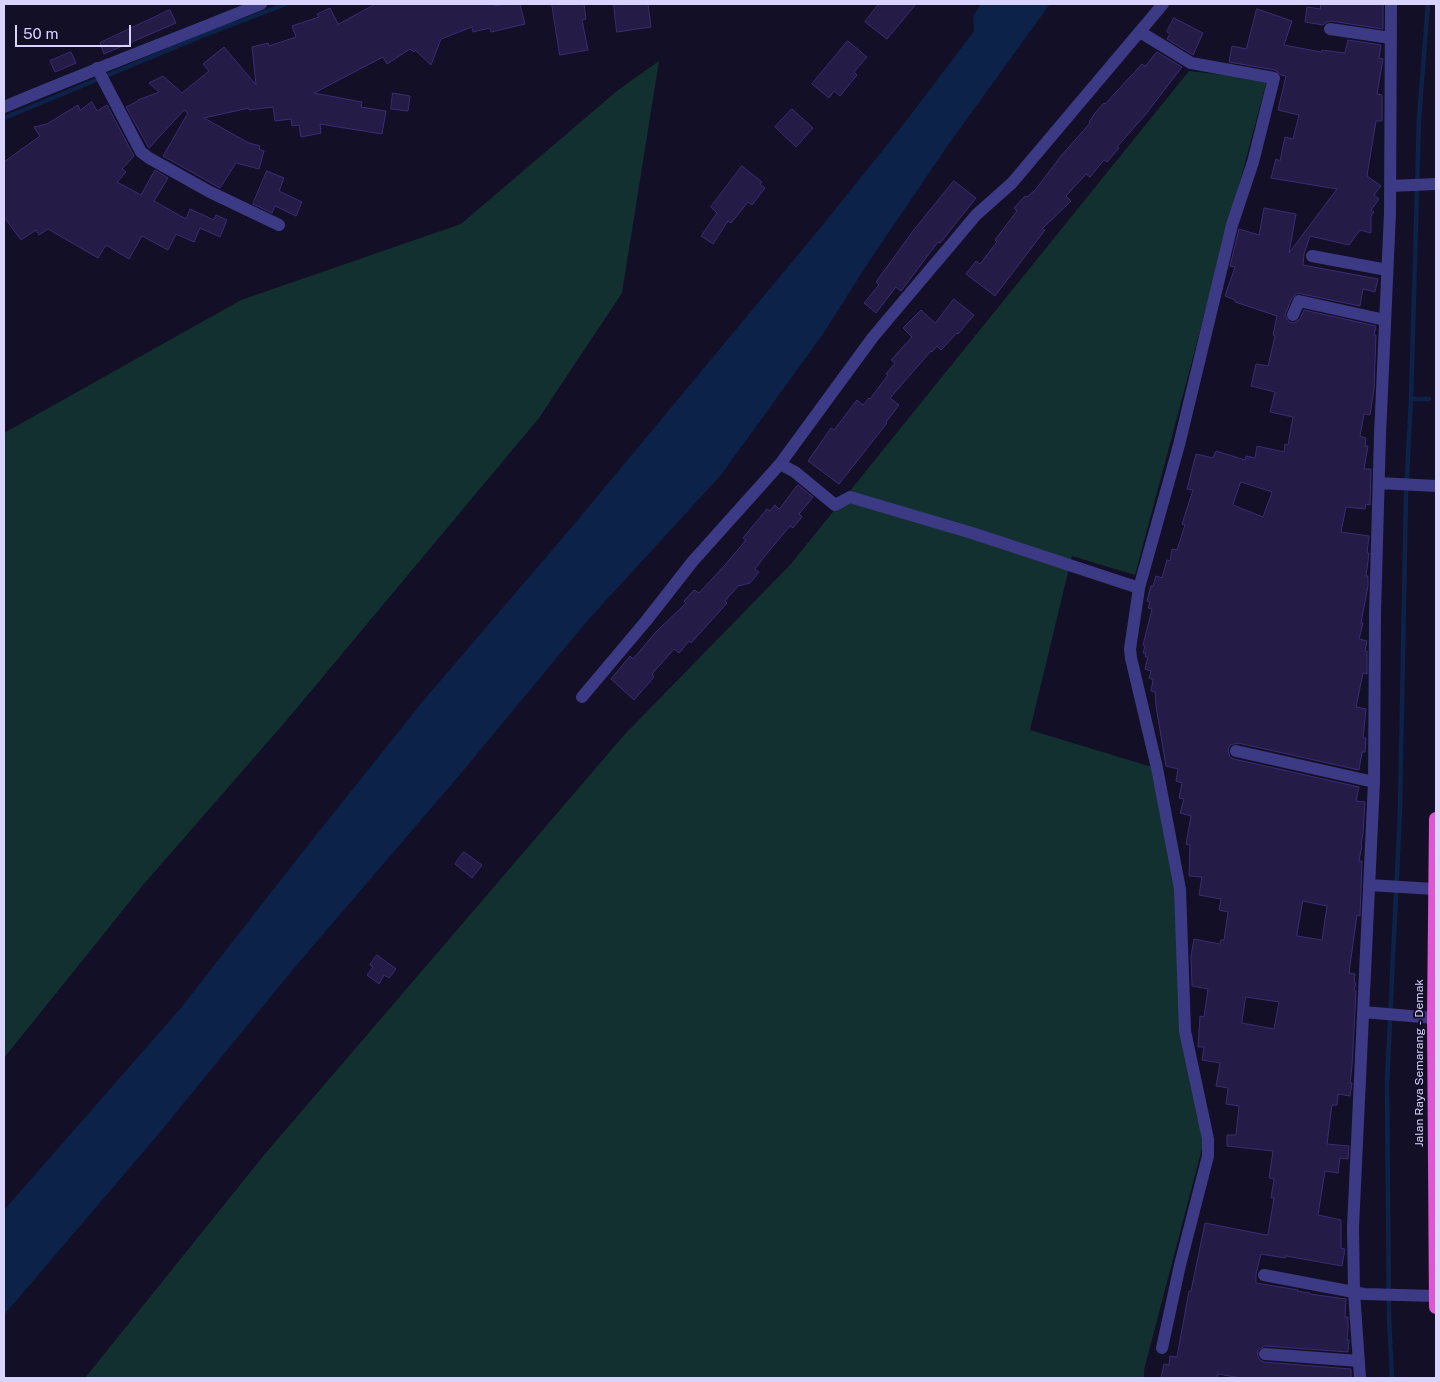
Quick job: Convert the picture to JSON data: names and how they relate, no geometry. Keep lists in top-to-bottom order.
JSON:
{
  "streets": {
    "highway": ["Jalan Raya Semarang - Demak"]
  },
  "scale_bar": "50 m"
}
